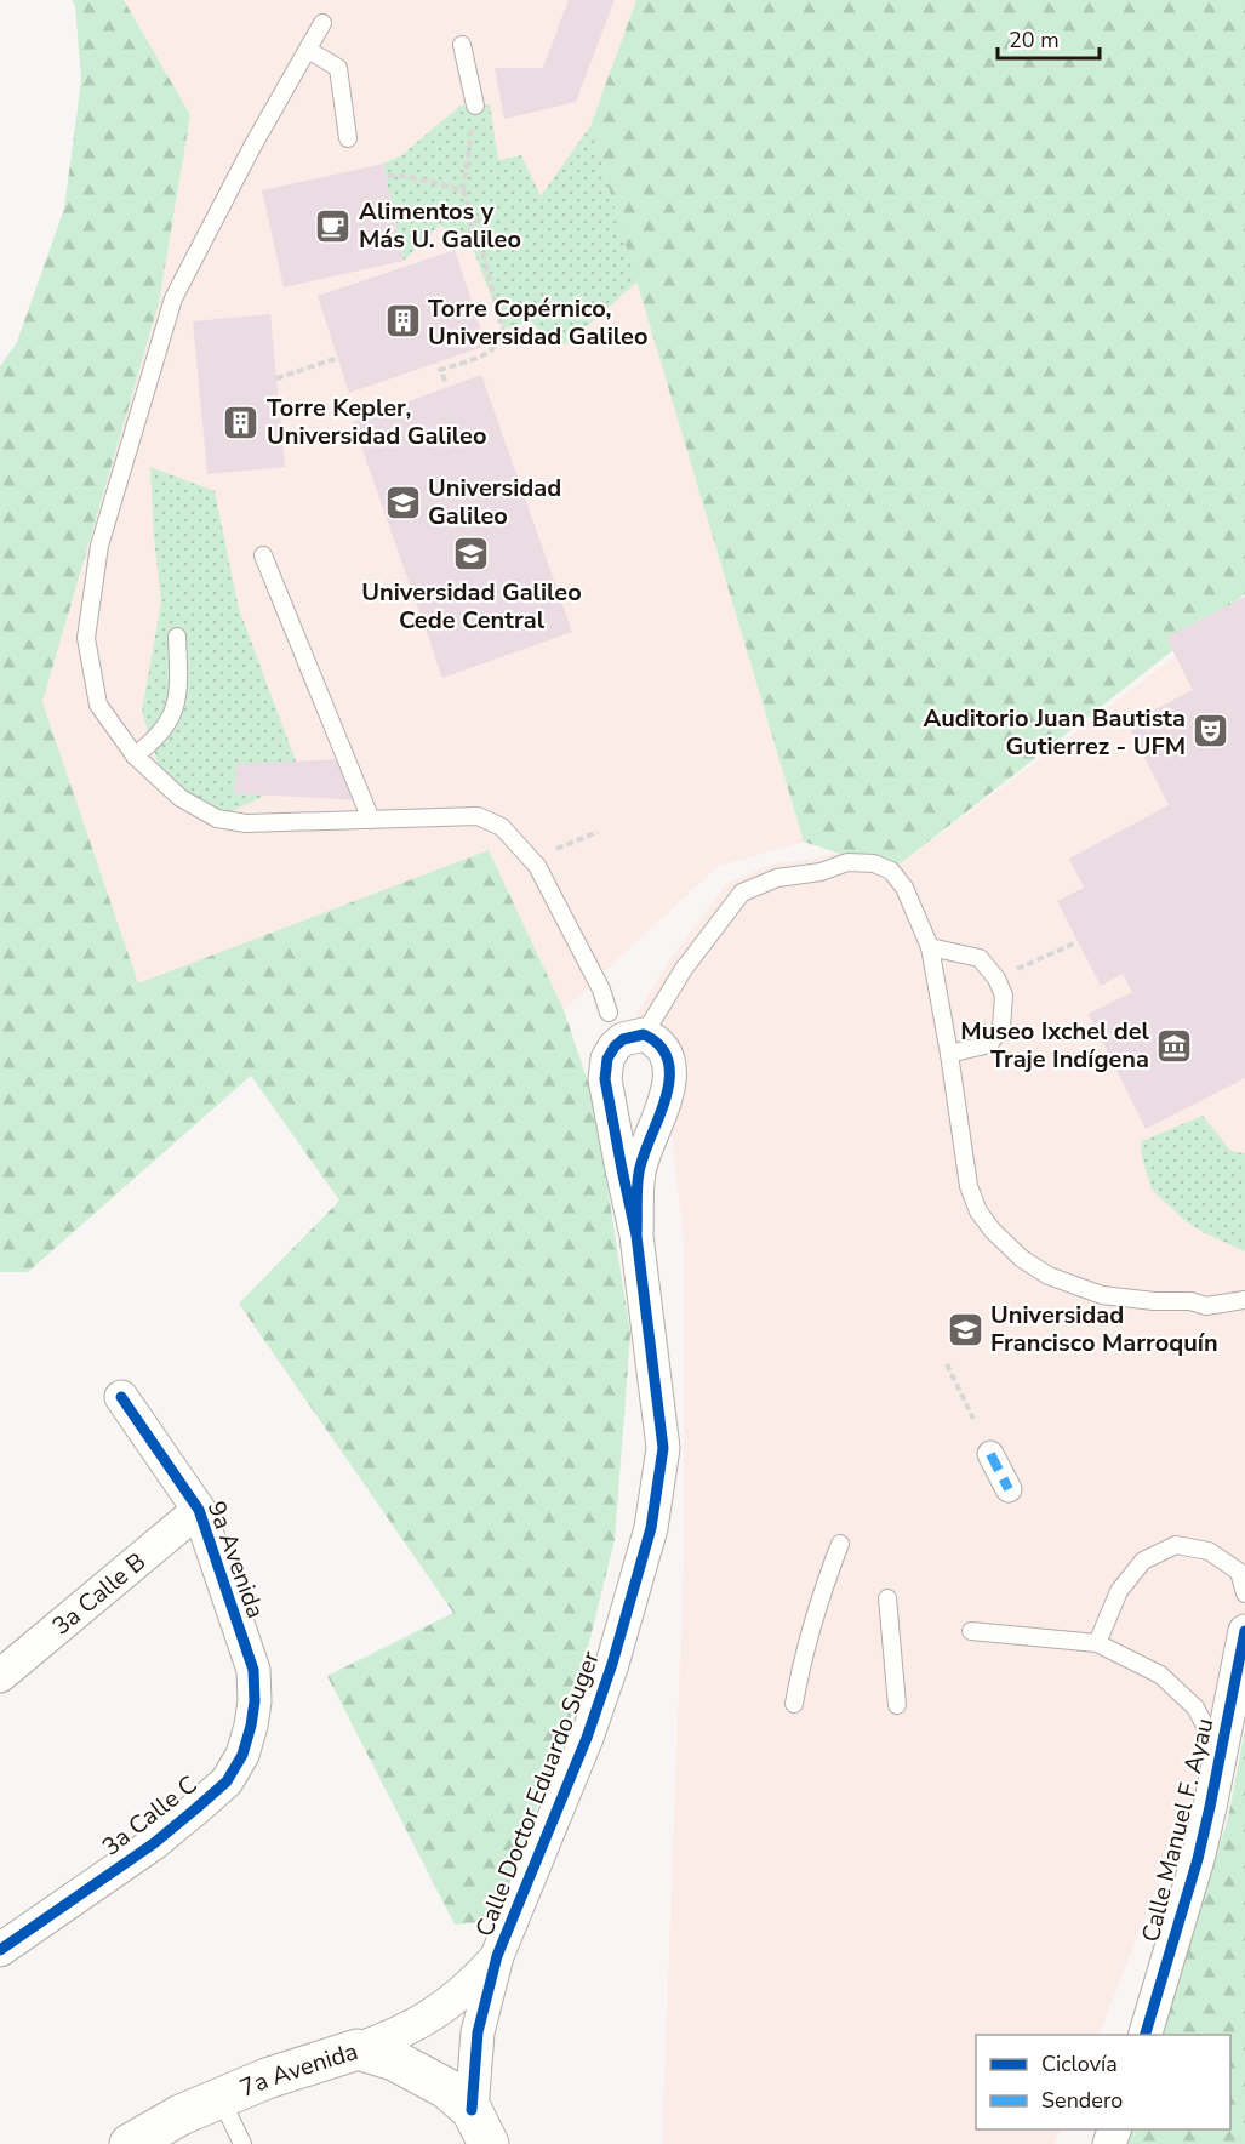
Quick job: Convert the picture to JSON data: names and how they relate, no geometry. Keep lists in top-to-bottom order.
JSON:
{
  "streets": {
    "street": [
      "9a Avenida",
      "3a Calle B",
      "Calle Doctor Eduardo Suger",
      "3a Calle C",
      "Calle Manuel F. Ayau",
      "7a Avenida"
    ]
  },
  "crossings": [
    ["9a Avenida", "3a Calle B"],
    ["9a Avenida", "3a Calle C"],
    ["Calle Doctor Eduardo Suger", "7a Avenida"]
  ],
  "places": {
    "cafe": ["Alimentos y Más U. Galileo"],
    "building": ["Torre Copérnico, Universidad Galileo", "Torre Kepler, Universidad Galileo"],
    "school or university": ["Universidad Galileo", "Universidad Galileo Cede Central", "Universidad Francisco Marroquín"],
    "theatre": ["Auditorio Juan Bautista Gutierrez - UFM"],
    "museum": ["Museo Ixchel del Traje Indígena"]
  },
  "legend": ["Ciclovía", "Sendero"],
  "scale_bar": "20 m"
}
